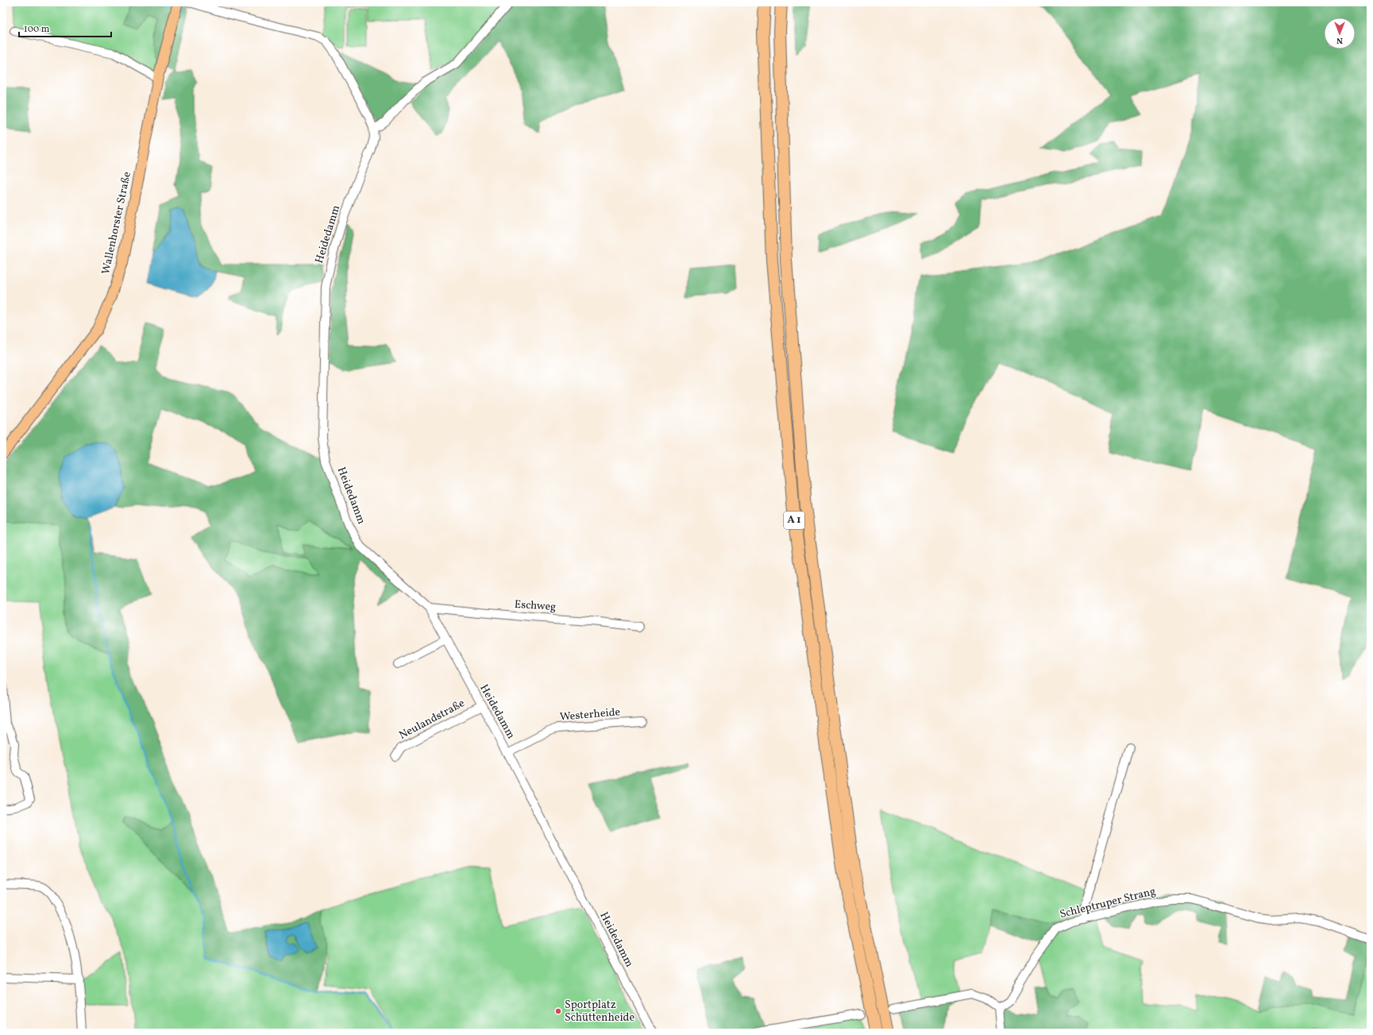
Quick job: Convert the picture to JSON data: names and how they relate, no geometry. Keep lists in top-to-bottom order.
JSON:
{
  "streets": {
    "highway": ["A 1"],
    "main road": ["Wallenhorster Straße"],
    "street": [
      "Heidedamm",
      "Eschweg",
      "Westerheide",
      "Neulandstraße",
      "Schleptruper Strang"
    ]
  },
  "crossings": [
    ["Heidedamm", "Eschweg"],
    ["Heidedamm", "Westerheide"],
    ["Heidedamm", "Neulandstraße"]
  ],
  "places": ["Sportplatz Schüttenheide"],
  "scale_bar": "100 m",
  "north": "bottom"
}
